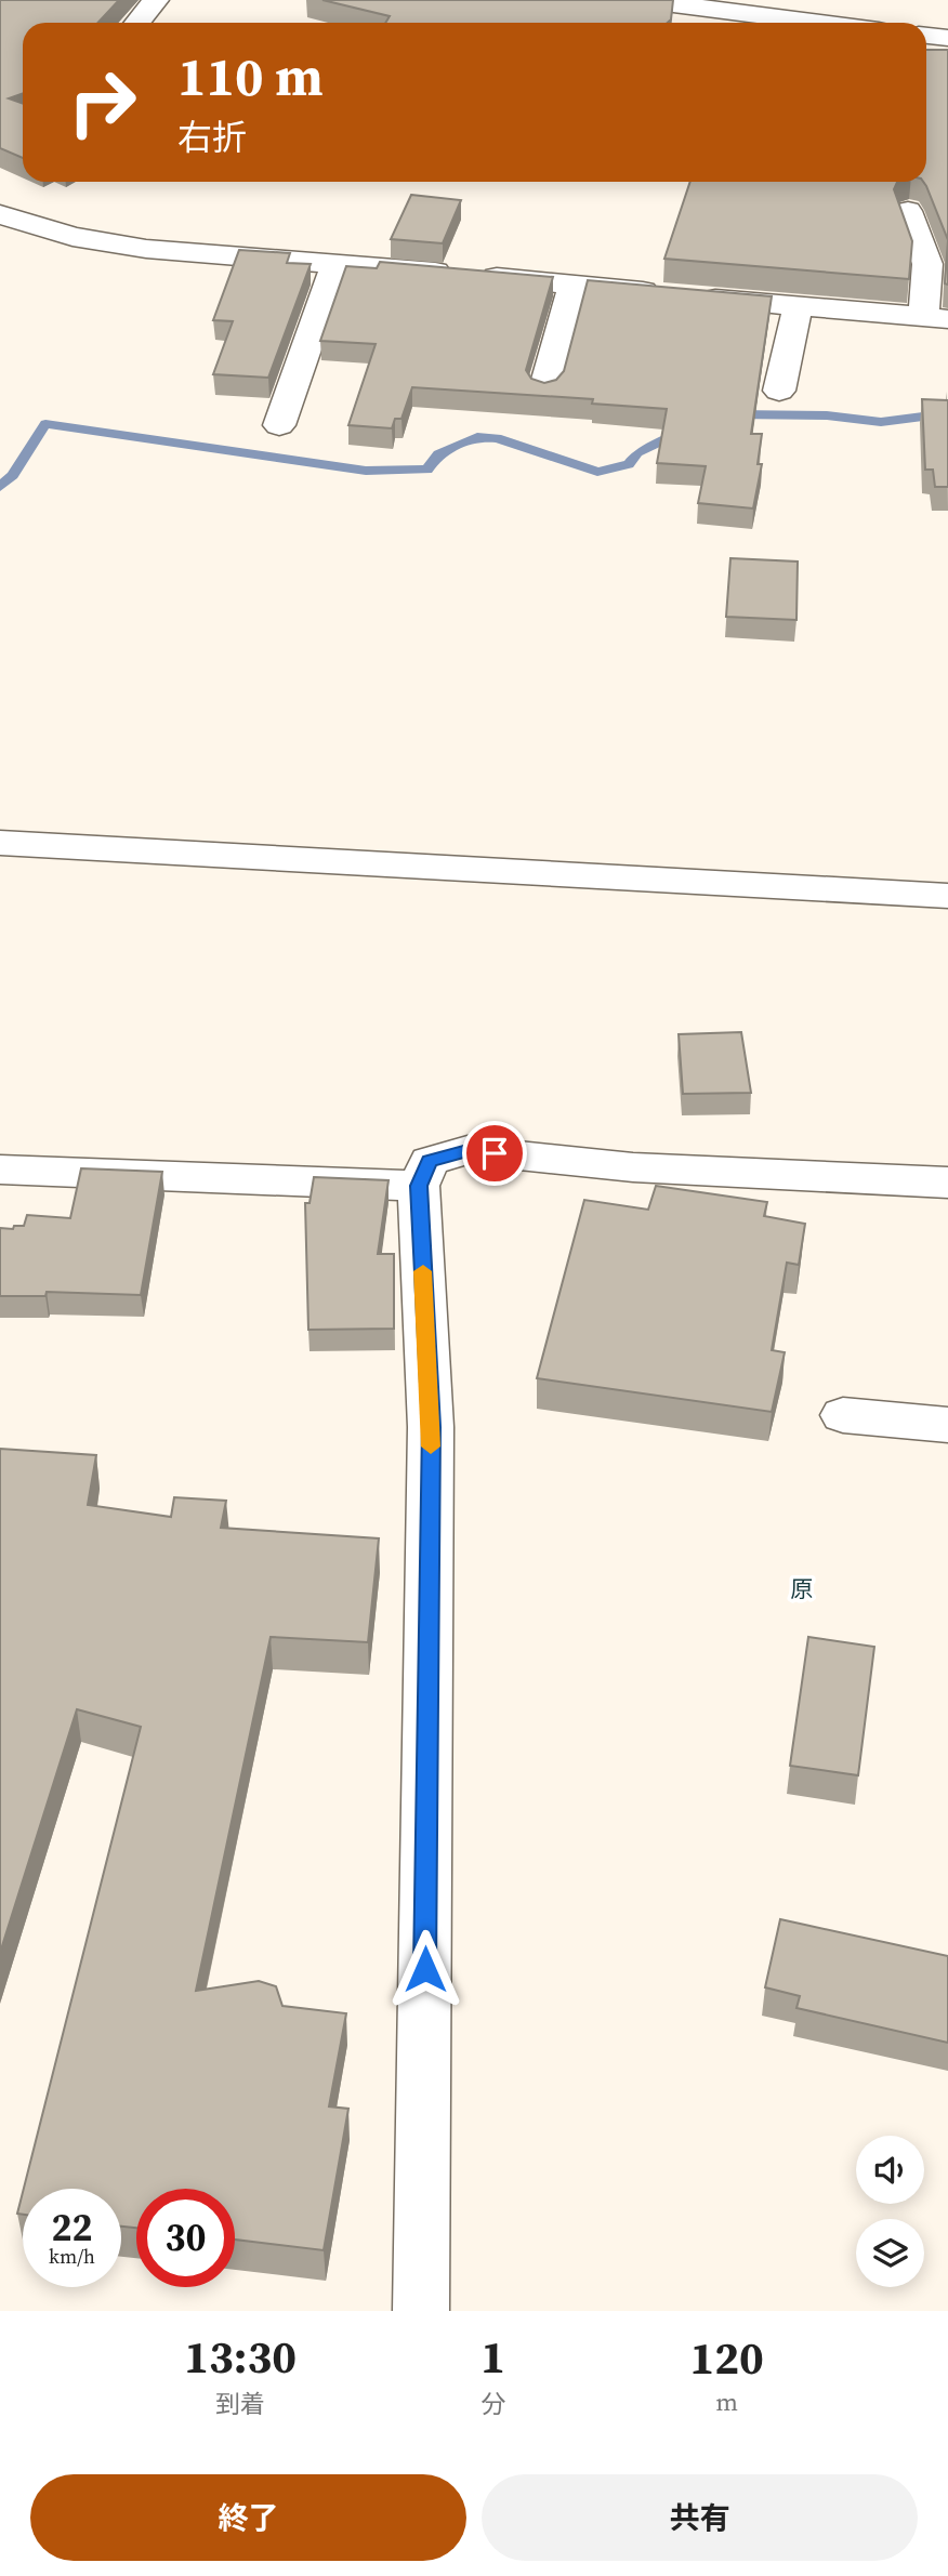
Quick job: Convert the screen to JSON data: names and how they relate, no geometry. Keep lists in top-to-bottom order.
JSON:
{
  "districts": ["原"],
  "page": {
    "turn": ["110 m", "右折"],
    "speed": "22 km/h",
    "limit": "30",
    "eta": [
      "13:30",
      "到着",
      "1",
      "分",
      "120",
      "m"
    ],
    "buttons": ["終了", "共有"]
  }
}
